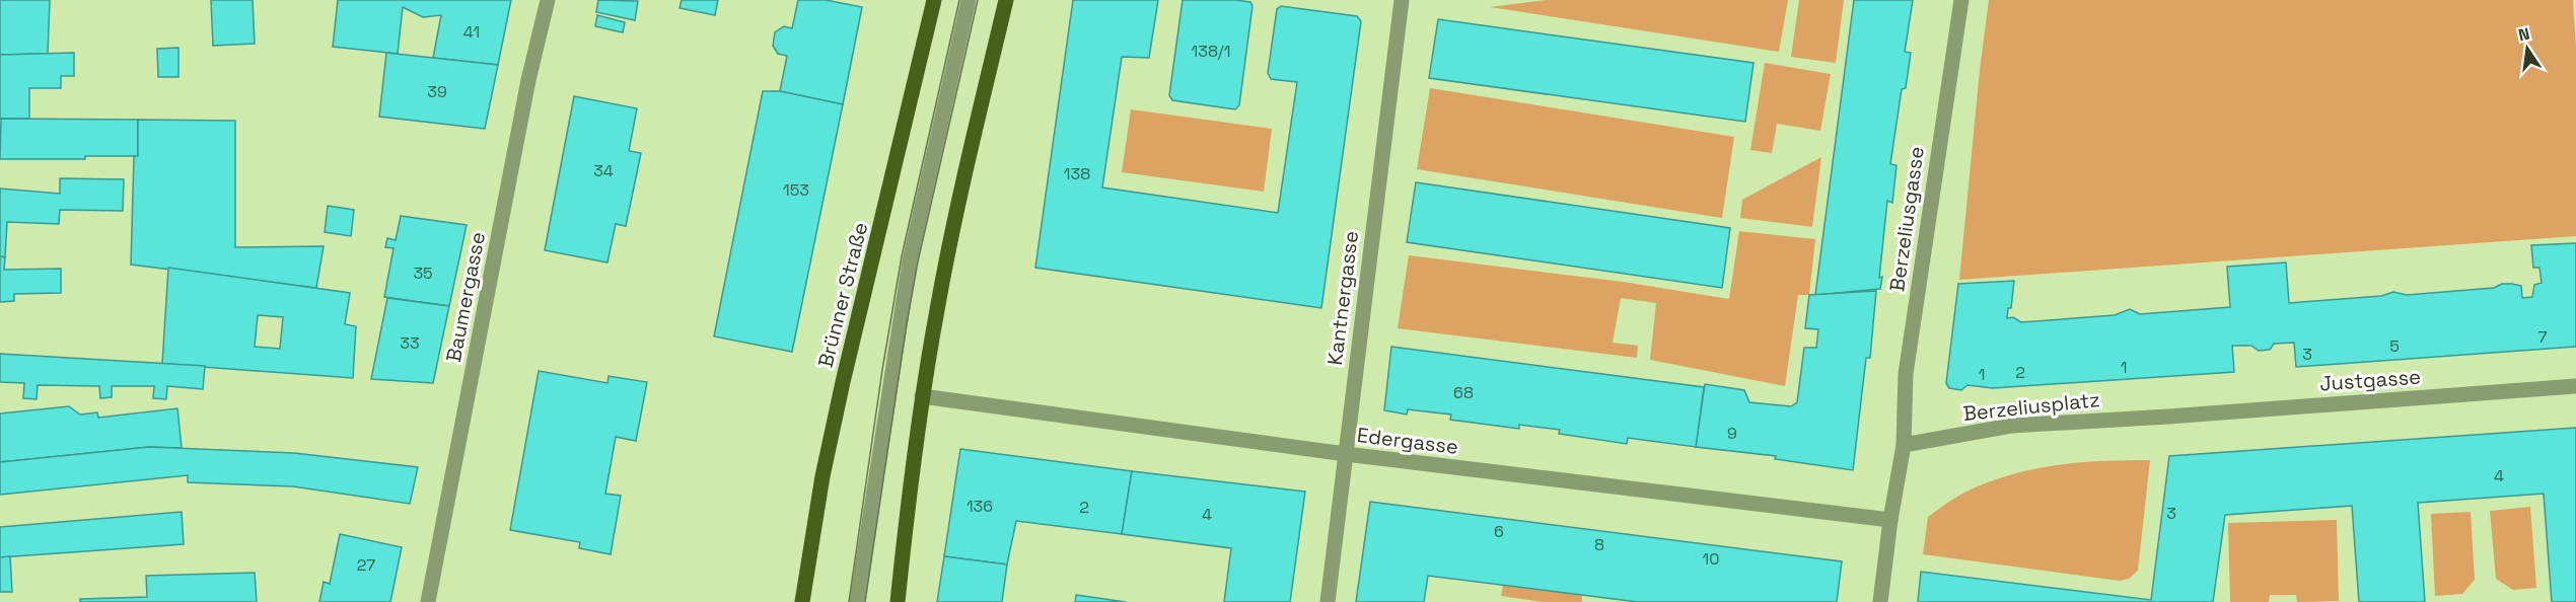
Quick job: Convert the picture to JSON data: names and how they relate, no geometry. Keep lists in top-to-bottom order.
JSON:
{
  "streets": {
    "main road": ["Brünner Straße"],
    "street": [
      "Berzeliusgasse",
      "Baumergasse",
      "Kantnergasse",
      "Justgasse",
      "Berzeliusplatz",
      "Edergasse"
    ]
  },
  "crossings": [
    ["Berzeliusgasse", "Berzeliusplatz"],
    ["Kantnergasse", "Edergasse"],
    ["Justgasse", "Berzeliusplatz"]
  ],
  "house_numbers": [
    "41",
    "138/1",
    "39",
    "34",
    "138",
    "153",
    "35",
    "7",
    "33",
    "5",
    "3",
    "1",
    "2",
    "1",
    "68",
    "9",
    "4",
    "136",
    "2",
    "3",
    "4",
    "6",
    "8",
    "10",
    "27"
  ],
  "north": "top"
}
